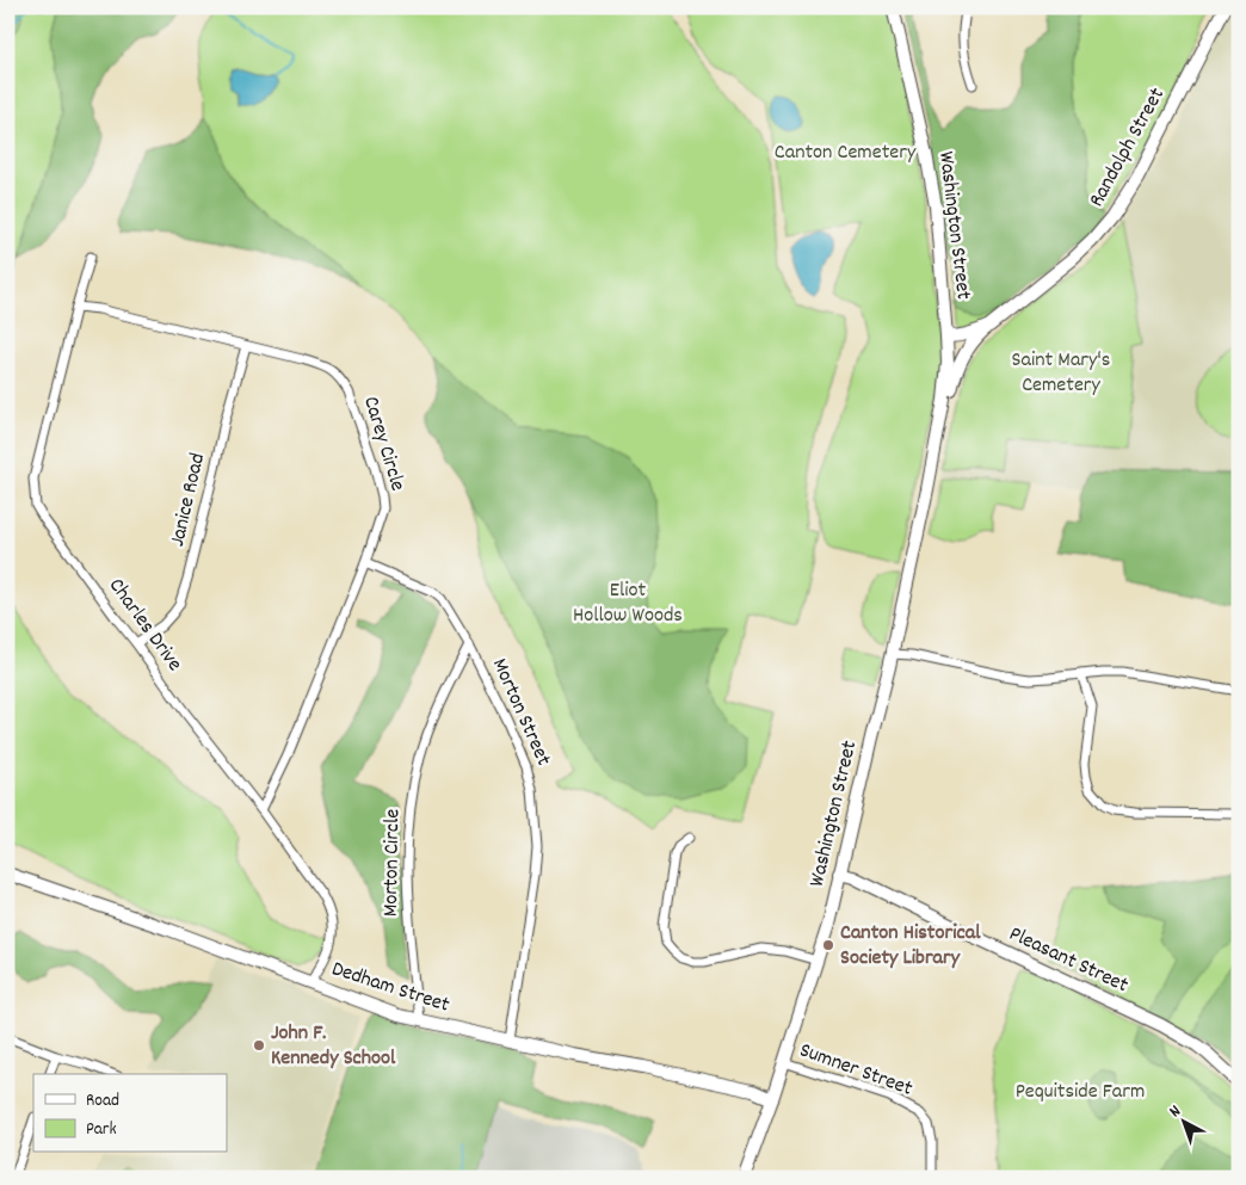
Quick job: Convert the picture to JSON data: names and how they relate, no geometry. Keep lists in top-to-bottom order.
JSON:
{
  "streets": {
    "main road": [
      "Randolph Street",
      "Washington Street",
      "Pleasant Street",
      "Dedham Street"
    ],
    "street": [
      "Carey Circle",
      "Janice Road",
      "Charles Drive",
      "Morton Street",
      "Morton Circle",
      "Sumner Street"
    ]
  },
  "crossings": [
    ["Randolph Street", "Washington Street"],
    ["Washington Street", "Pleasant Street"],
    ["Washington Street", "Dedham Street"],
    ["Washington Street", "Sumner Street"],
    ["Carey Circle", "Janice Road"],
    ["Carey Circle", "Charles Drive"],
    ["Carey Circle", "Morton Street"],
    ["Janice Road", "Charles Drive"],
    ["Charles Drive", "Dedham Street"],
    ["Morton Street", "Morton Circle"],
    ["Morton Street", "Dedham Street"],
    ["Morton Circle", "Dedham Street"]
  ],
  "parks": [
    "Canton Cemetery",
    "Saint Mary's Cemetery",
    "Eliot Hollow Woods",
    "Pequitside Farm"
  ],
  "places": ["Canton Historical Society Library", "John F. Kennedy School"],
  "legend": ["Road", "Park"],
  "north": "top left"
}
